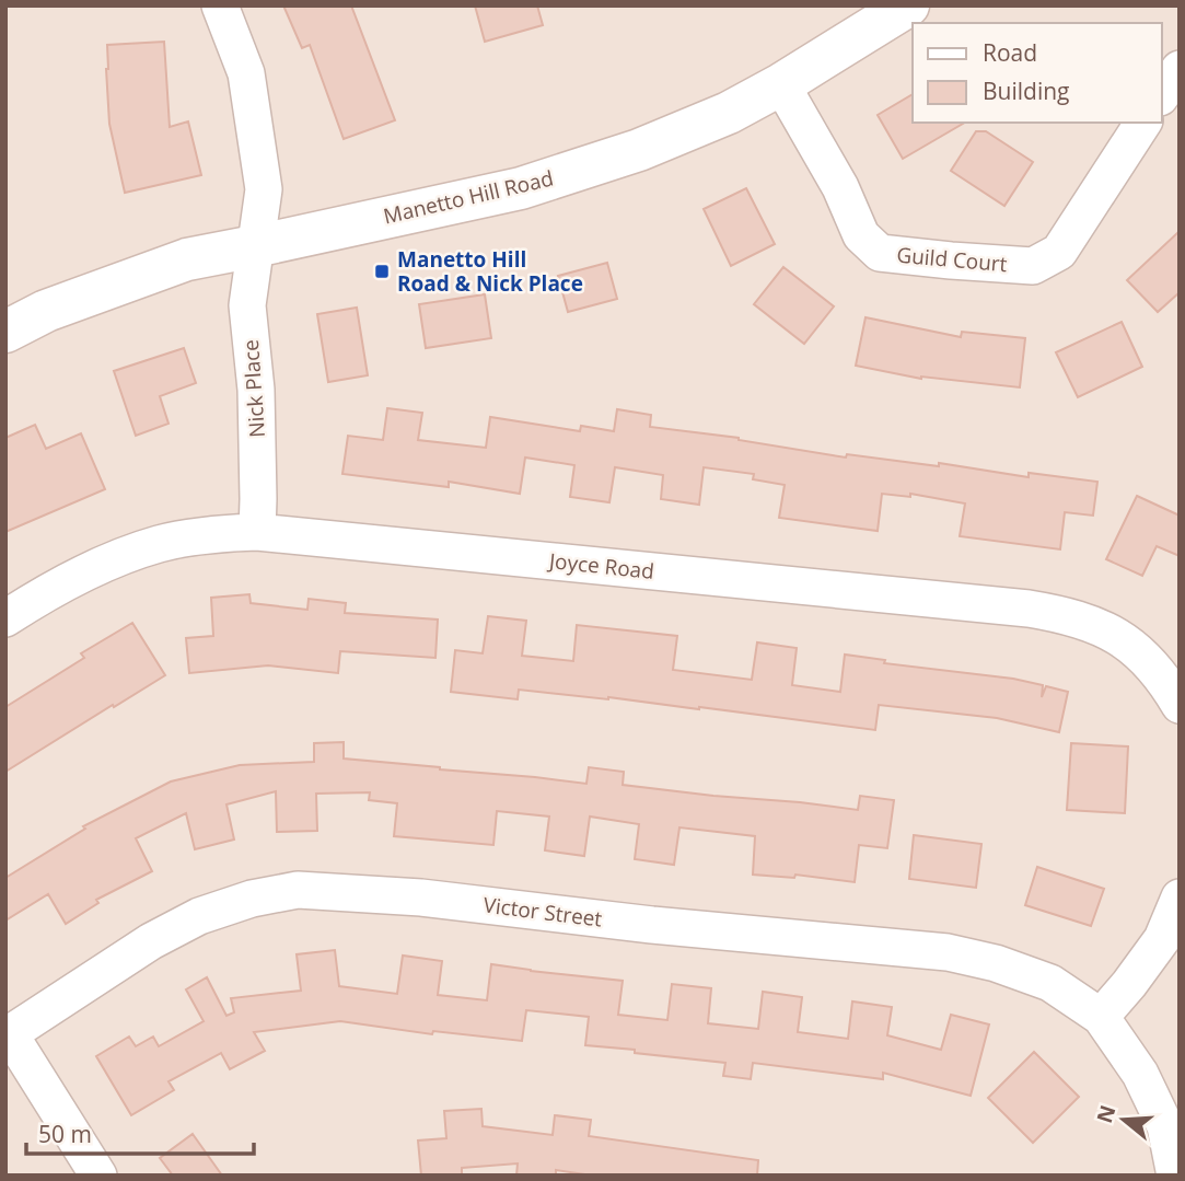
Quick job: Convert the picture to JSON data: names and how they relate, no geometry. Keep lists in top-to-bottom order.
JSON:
{
  "streets": {
    "main road": ["Manetto Hill Road"],
    "street": [
      "Guild Court",
      "Nick Place",
      "Joyce Road",
      "Victor Street"
    ]
  },
  "crossings": [
    ["Manetto Hill Road", "Guild Court"],
    ["Manetto Hill Road", "Nick Place"],
    ["Nick Place", "Joyce Road"]
  ],
  "places": {
    "transit": ["Manetto Hill Road & Nick Place"]
  },
  "legend": ["Road", "Building"],
  "scale_bar": "50 m",
  "north": "left"
}
